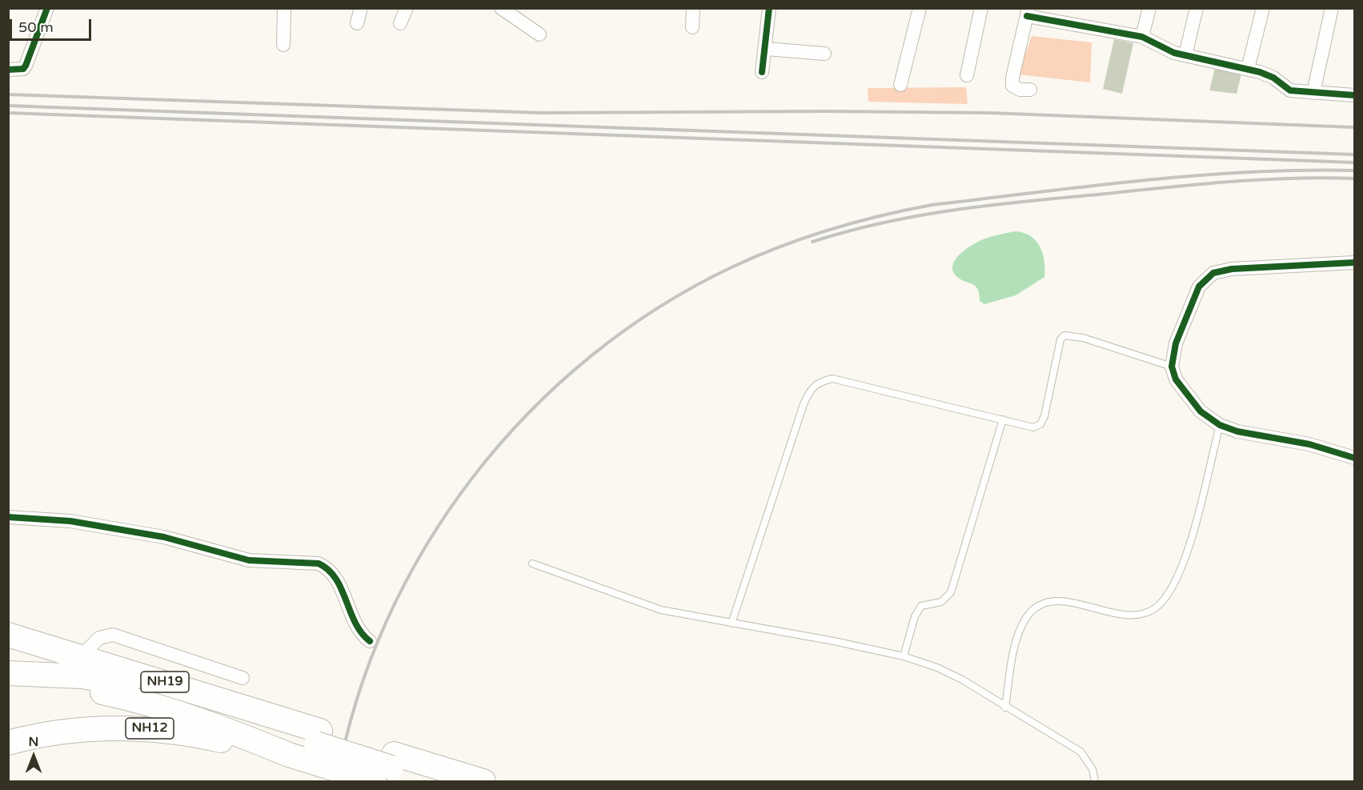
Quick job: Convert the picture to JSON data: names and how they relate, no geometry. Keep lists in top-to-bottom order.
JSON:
{
  "streets": {
    "highway": ["NH19", "NH12"]
  },
  "crossings": [
    ["NH19", "NH12"]
  ],
  "scale_bar": "50 m",
  "north": "top"
}
